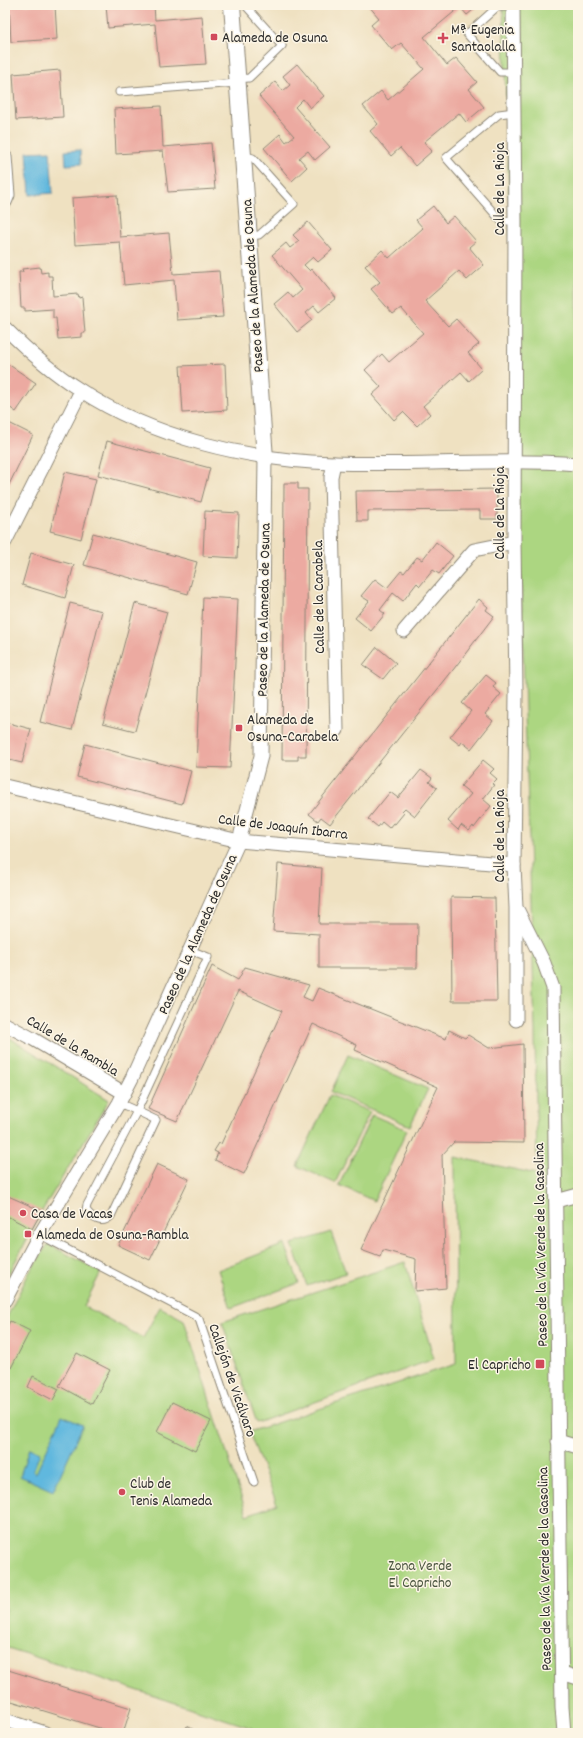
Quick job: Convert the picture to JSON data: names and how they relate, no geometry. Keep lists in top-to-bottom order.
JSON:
{
  "streets": {
    "street": [
      "Calle de La Rioja",
      "Paseo de la Alameda de Osuna",
      "Calle de la Carabela",
      "Calle de Joaquín Ibarra",
      "Calle de la Rambla",
      "Paseo de la Vía Verde de la Gasolina"
    ],
    "lane": ["Callejón de Vicálvaro"]
  },
  "crossings": [
    ["Calle de La Rioja", "Calle de Joaquín Ibarra"],
    ["Calle de La Rioja", "Paseo de la Vía Verde de la Gasolina"],
    ["Paseo de la Alameda de Osuna", "Calle de Joaquín Ibarra"],
    ["Paseo de la Alameda de Osuna", "Calle de la Rambla"],
    ["Paseo de la Alameda de Osuna", "Callejón de Vicálvaro"]
  ],
  "parks": ["Zona Verde El Capricho"],
  "places": {
    "transit": [
      "Alameda de Osuna",
      "Alameda de Osuna-Carabela",
      "Alameda de Osuna-Rambla",
      "El Capricho"
    ],
    "health": ["Mª Eugenia Santaolalla"],
    "other": ["Casa de Vacas", "Club de Tenis Alameda"]
  }
}
